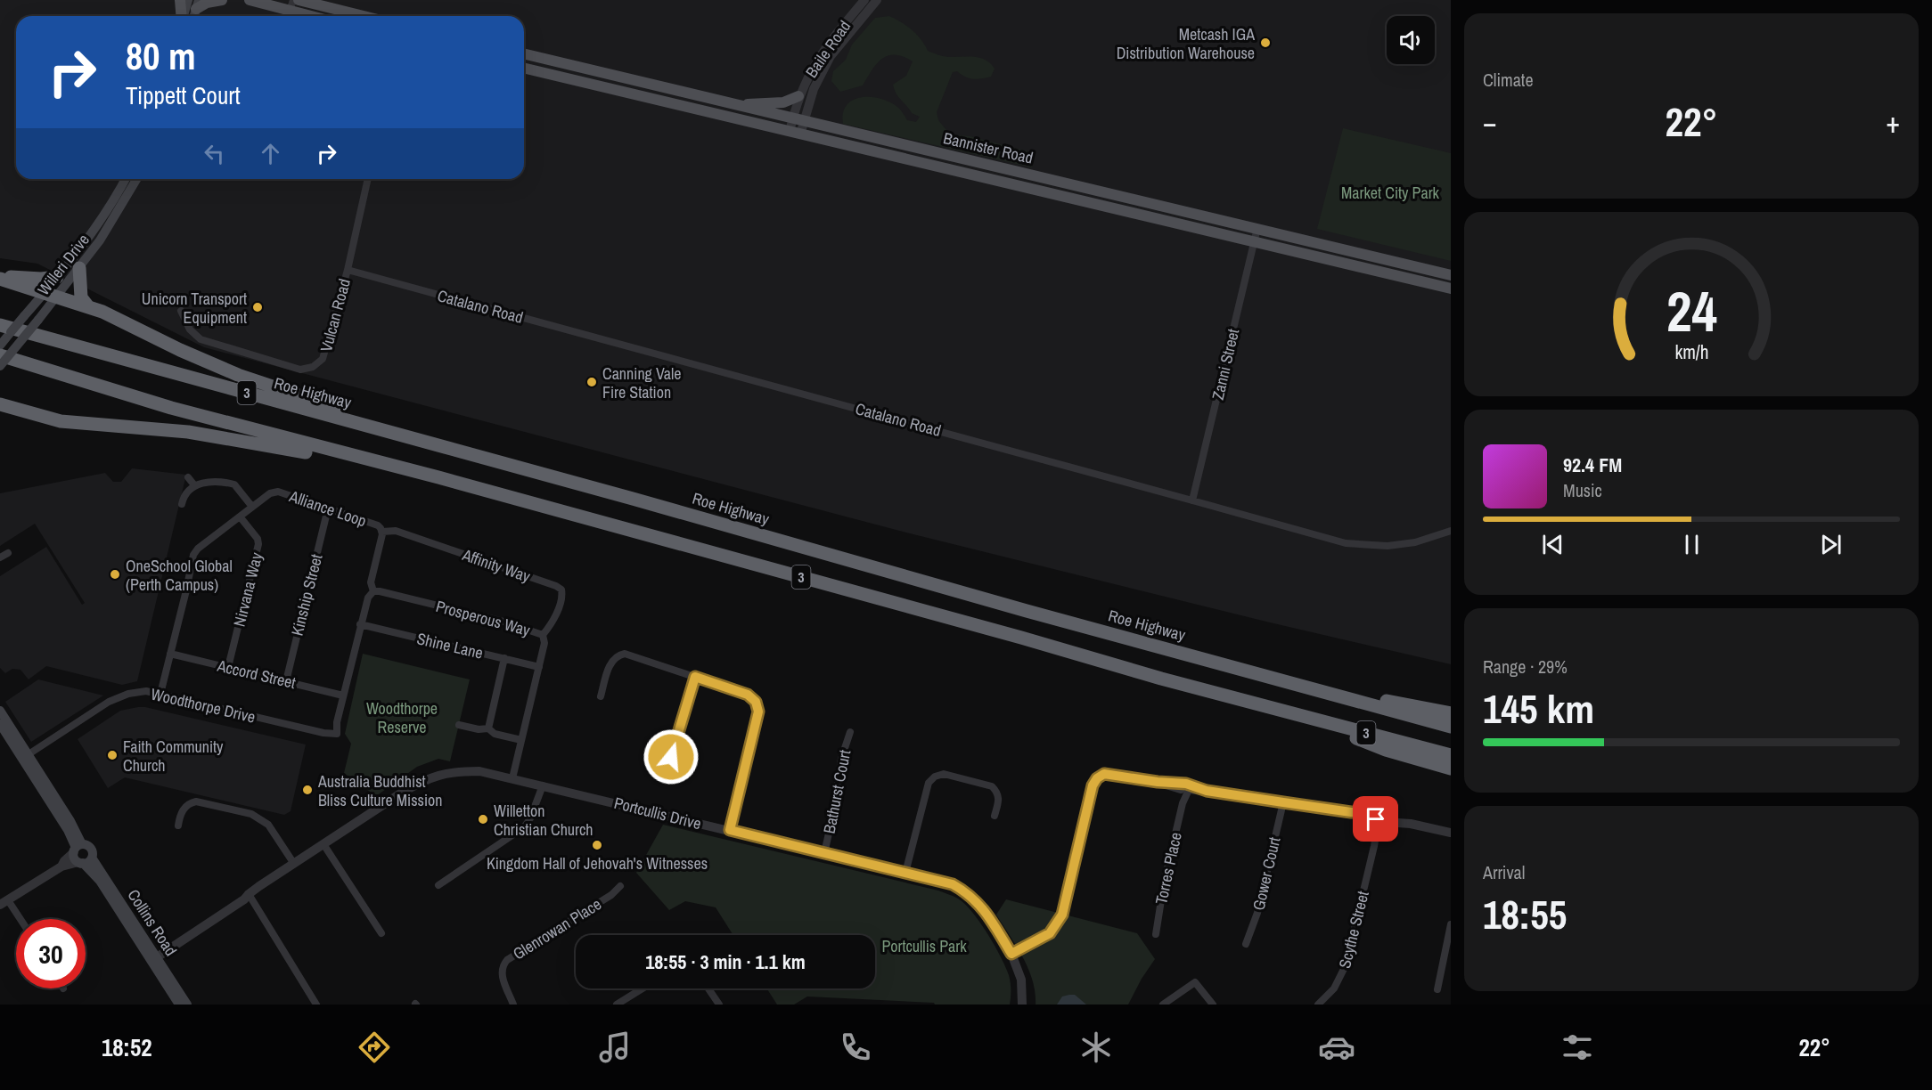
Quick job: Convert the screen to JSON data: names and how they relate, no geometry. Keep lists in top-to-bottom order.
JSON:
{
  "streets": {
    "highway": ["3", "Roe Highway"],
    "main road": ["Bannister Road", "Willeri Drive", "Collins Road"],
    "street": [
      "Baile Road",
      "Catalano Road",
      "Vulcan Road",
      "Zanni Street",
      "Alliance Loop",
      "Affinity Way",
      "Nirvana Way",
      "Kinship Street",
      "Prosperous Way",
      "Shine Lane",
      "Accord Street",
      "Woodthorpe Drive",
      "Bathurst Court",
      "Portcullis Drive",
      "Torres Place",
      "Gower Court",
      "Glenrowan Place",
      "Scythe Street"
    ]
  },
  "crossings": [
    ["Baile Road", "Bannister Road"],
    ["Bannister Road", "Zanni Street"],
    ["Catalano Road", "Vulcan Road"],
    ["Catalano Road", "Zanni Street"],
    ["Alliance Loop", "Affinity Way"],
    ["Alliance Loop", "Nirvana Way"],
    ["Alliance Loop", "Kinship Street"],
    ["Alliance Loop", "Prosperous Way"],
    ["Alliance Loop", "Shine Lane"],
    ["Alliance Loop", "Accord Street"],
    ["Alliance Loop", "Woodthorpe Drive"],
    ["Affinity Way", "Prosperous Way"],
    ["Nirvana Way", "Accord Street"],
    ["Kinship Street", "Accord Street"],
    ["Prosperous Way", "Shine Lane"],
    ["Prosperous Way", "Portcullis Drive"],
    ["Woodthorpe Drive", "Collins Road"],
    ["Bathurst Court", "Portcullis Drive"],
    ["Portcullis Drive", "Collins Road"]
  ],
  "parks": ["Market City Park", "Woodthorpe Reserve", "Portcullis Park"],
  "places": [
    "Metcash IGA Distribution Warehouse",
    "Unicorn Transport Equipment",
    "Canning Vale Fire Station",
    "OneSchool Global (Perth Campus)",
    "Faith Community Church",
    "Australia Buddhist Bliss Culture Mission",
    "Willetton Christian Church",
    "Kingdom Hall of Jehovah's Witnesses"
  ],
  "page": {
    "tile": [
      "Climate",
      ["Range · 29%", "145 km"],
      ["Arrival", "18:55"]
    ],
    "turn": ["80 m", "Tippett Court"],
    "heat": ["−", "22°", "+"],
    "song": ["92.4 FM", "Music"],
    "limit": "30",
    "trip": "18:55 · 3 min · 1.1 km",
    "tabs": ["18:52", "22°"],
    "gauge": ["24", "km/h"]
  }
}
